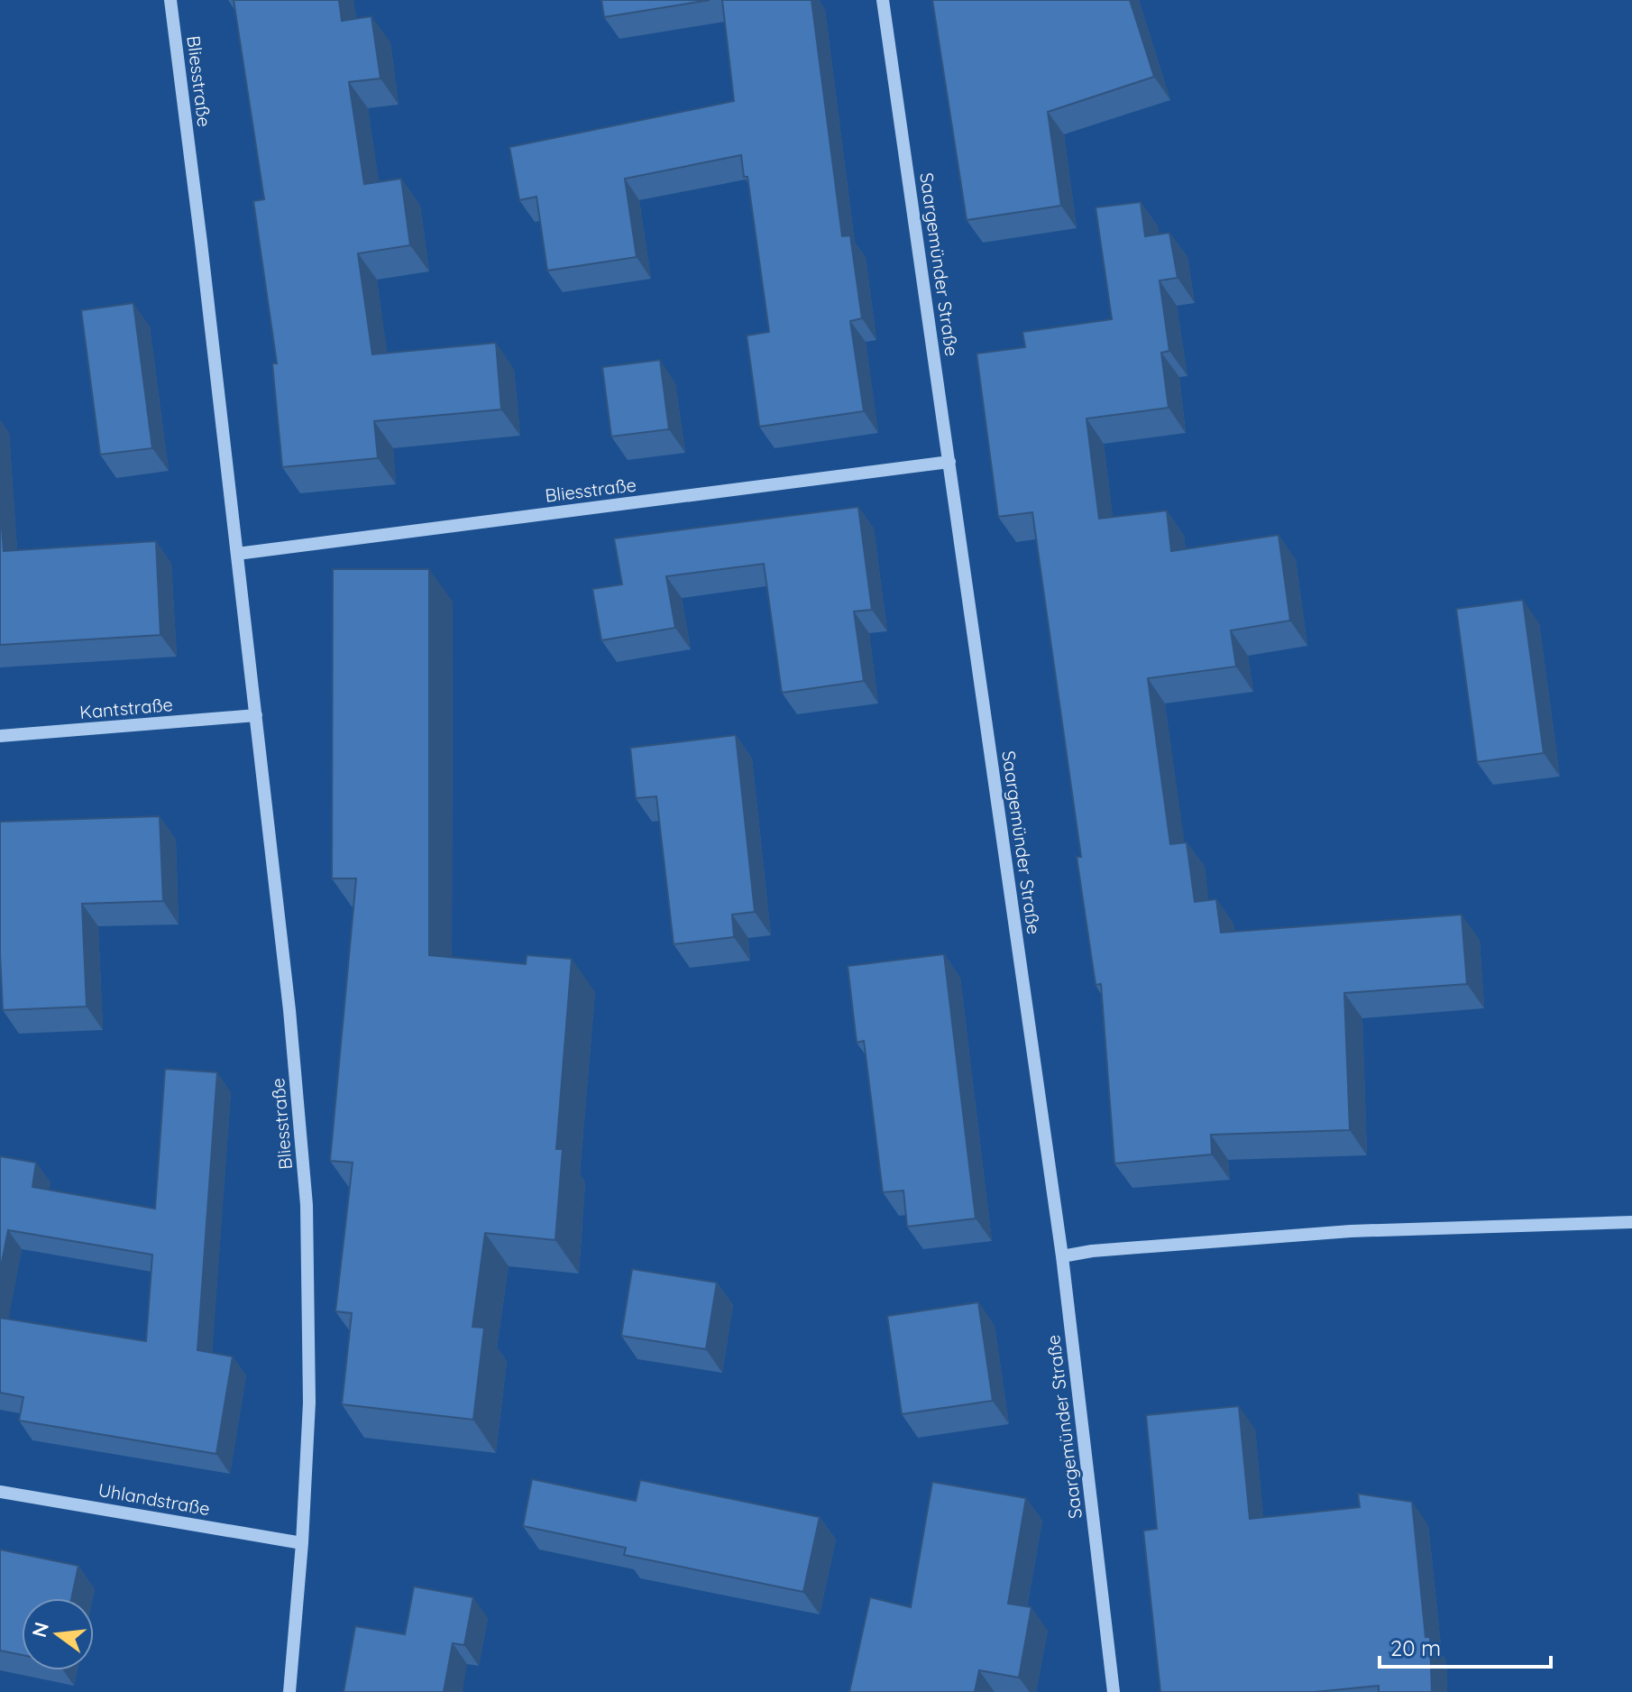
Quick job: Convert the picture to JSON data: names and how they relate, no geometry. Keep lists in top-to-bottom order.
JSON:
{
  "streets": {
    "street": [
      "Bliesstraße",
      "Saargemünder Straße",
      "Kantstraße",
      "Uhlandstraße"
    ]
  },
  "crossings": [
    ["Bliesstraße", "Saargemünder Straße"],
    ["Bliesstraße", "Kantstraße"],
    ["Bliesstraße", "Uhlandstraße"]
  ],
  "scale_bar": "20 m",
  "north": "left"
}
